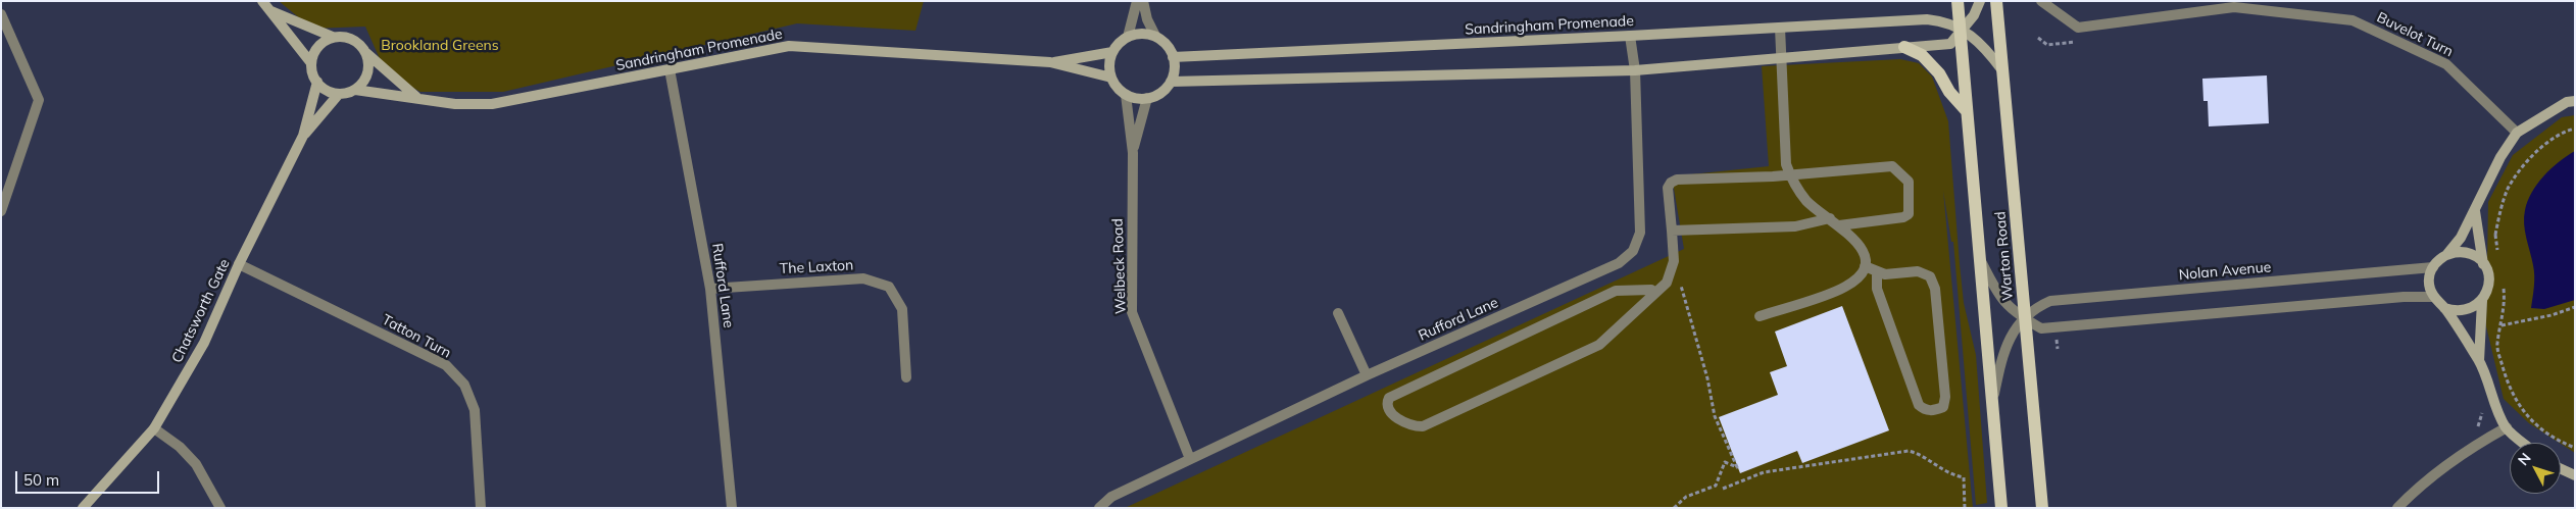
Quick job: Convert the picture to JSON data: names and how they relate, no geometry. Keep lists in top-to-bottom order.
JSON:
{
  "streets": {
    "main road": ["Warton Road"],
    "street": [
      "Sandringham Promenade",
      "Buvelot Turn",
      "Welbeck Road",
      "The Laxton",
      "Nolan Avenue",
      "Rufford Lane",
      "Chatsworth Gate",
      "Tatton Turn"
    ]
  },
  "crossings": [
    ["Sandringham Promenade", "Warton Road"],
    ["Sandringham Promenade", "Welbeck Road"],
    ["Sandringham Promenade", "Rufford Lane"],
    ["Sandringham Promenade", "Chatsworth Gate"],
    ["Warton Road", "Nolan Avenue"],
    ["Welbeck Road", "Rufford Lane"],
    ["The Laxton", "Rufford Lane"],
    ["Chatsworth Gate", "Tatton Turn"]
  ],
  "parks": ["Brookland Greens"],
  "scale_bar": "50 m",
  "north": "top left"
}
